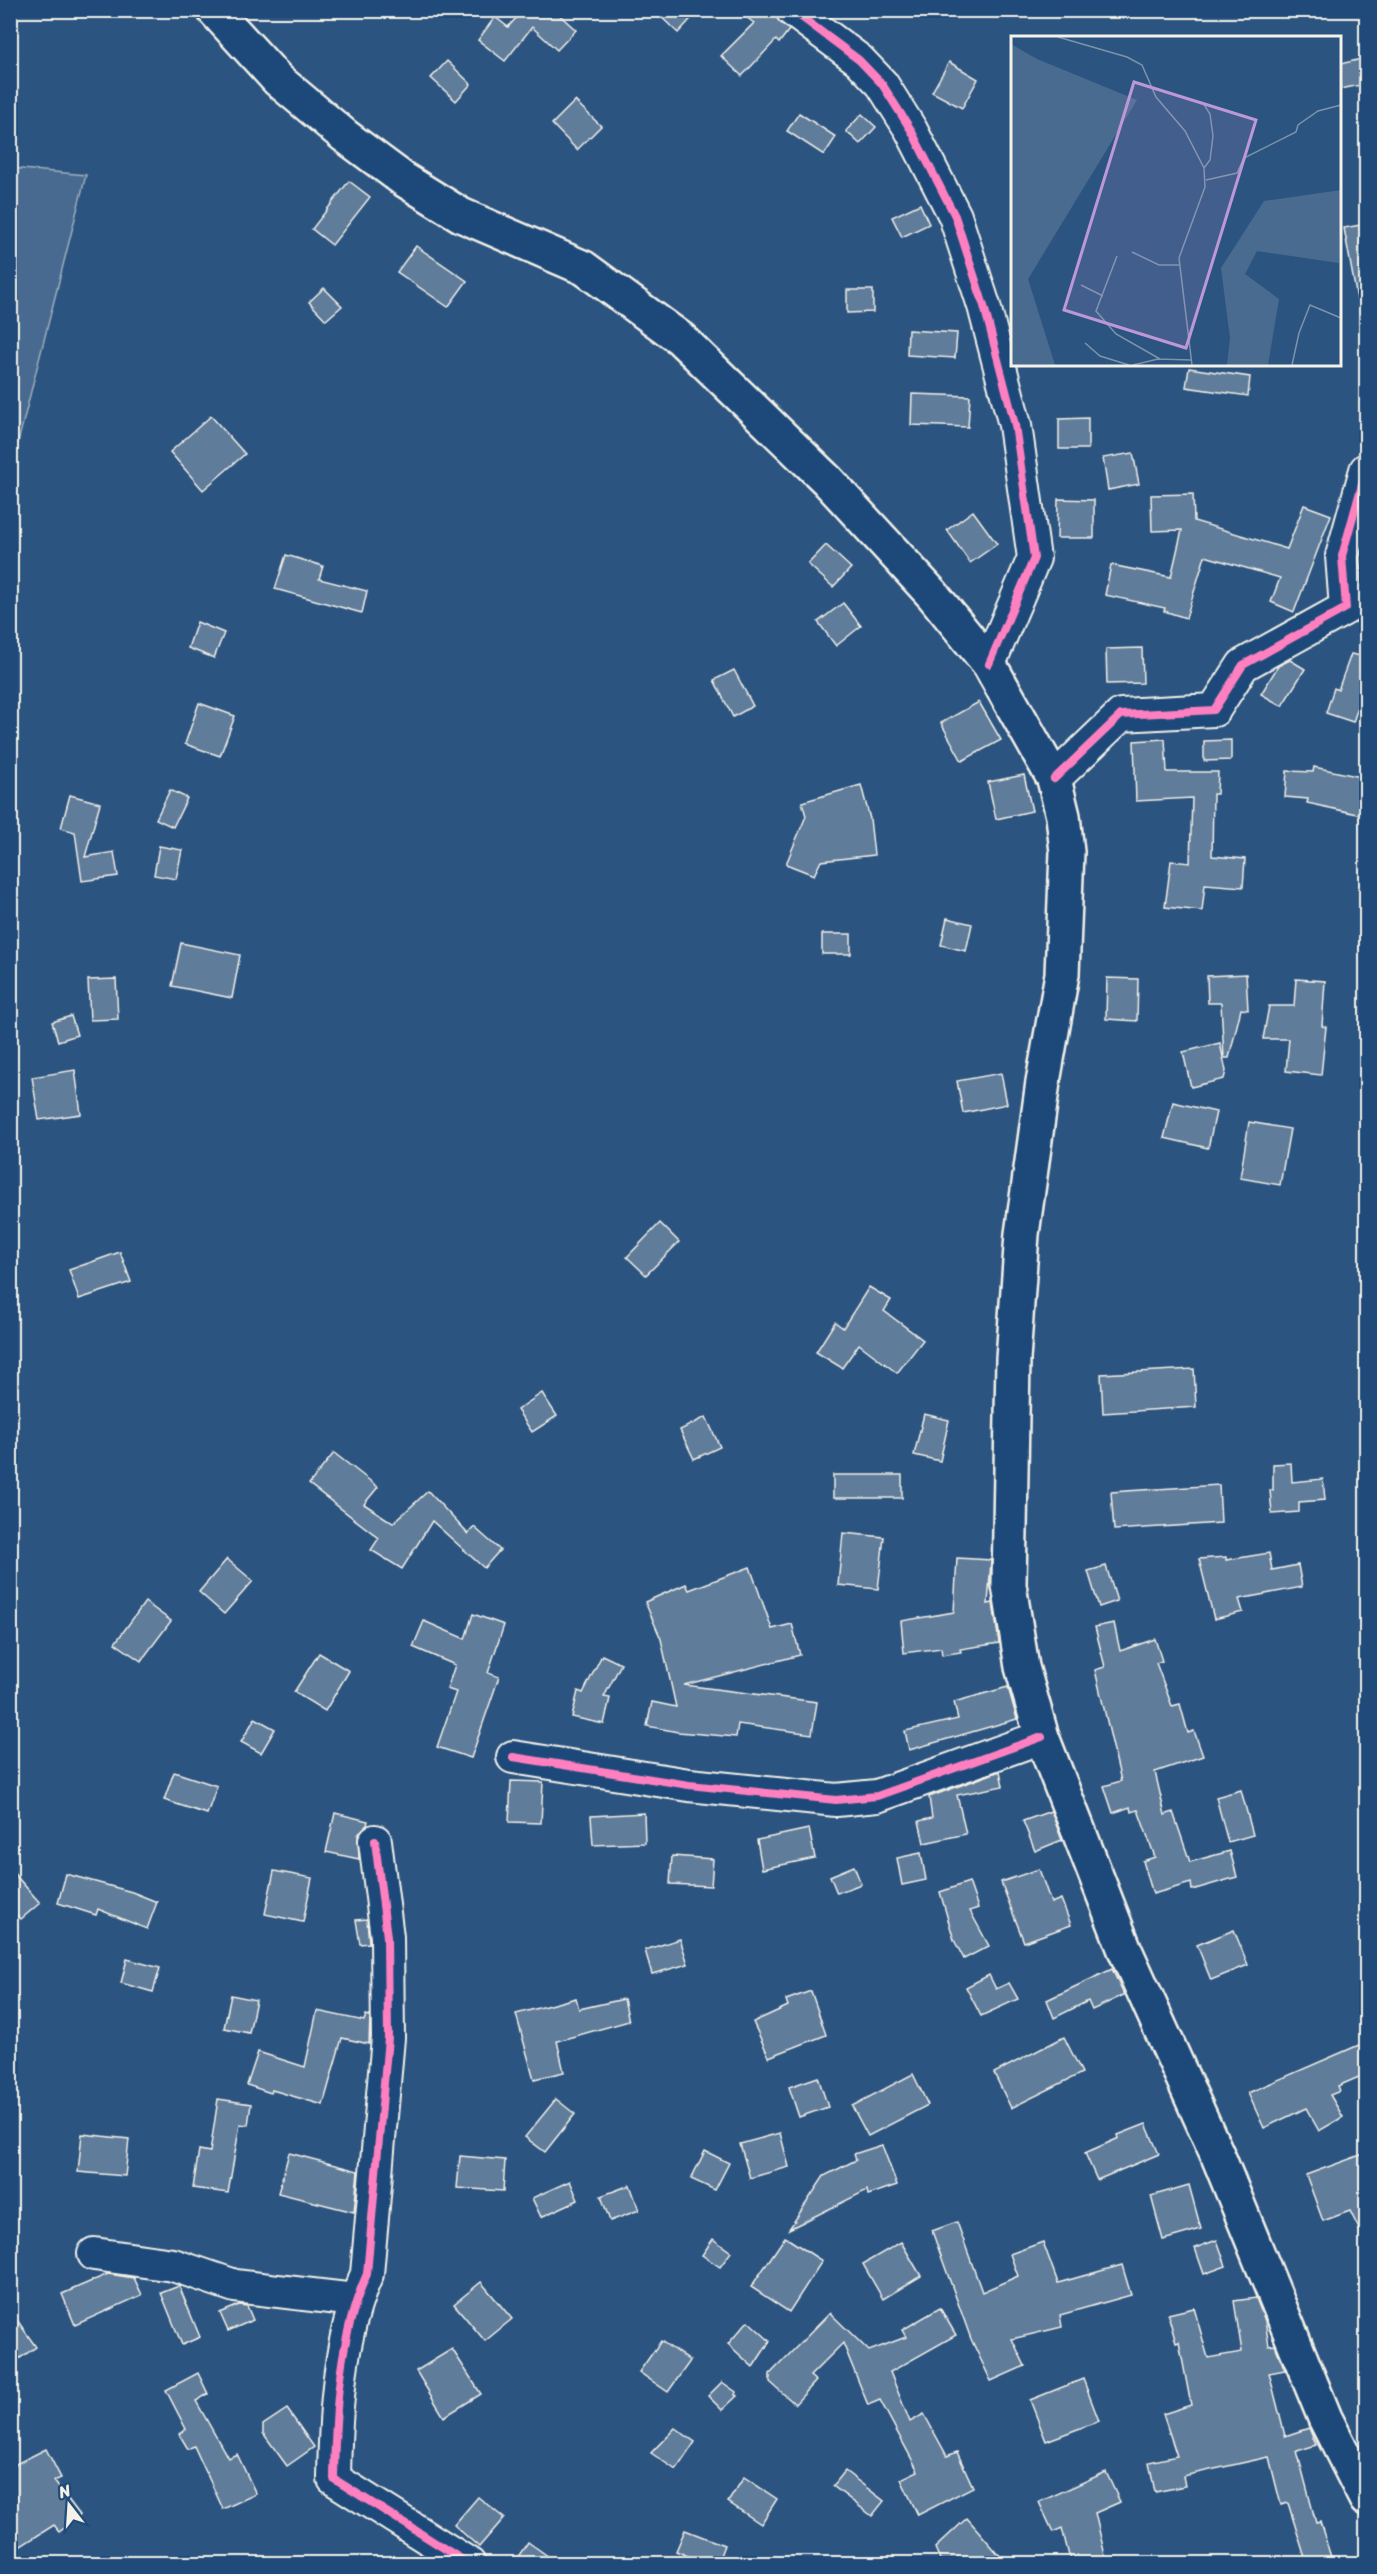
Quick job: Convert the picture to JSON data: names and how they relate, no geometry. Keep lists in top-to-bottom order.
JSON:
{
  "north": "top"
}
